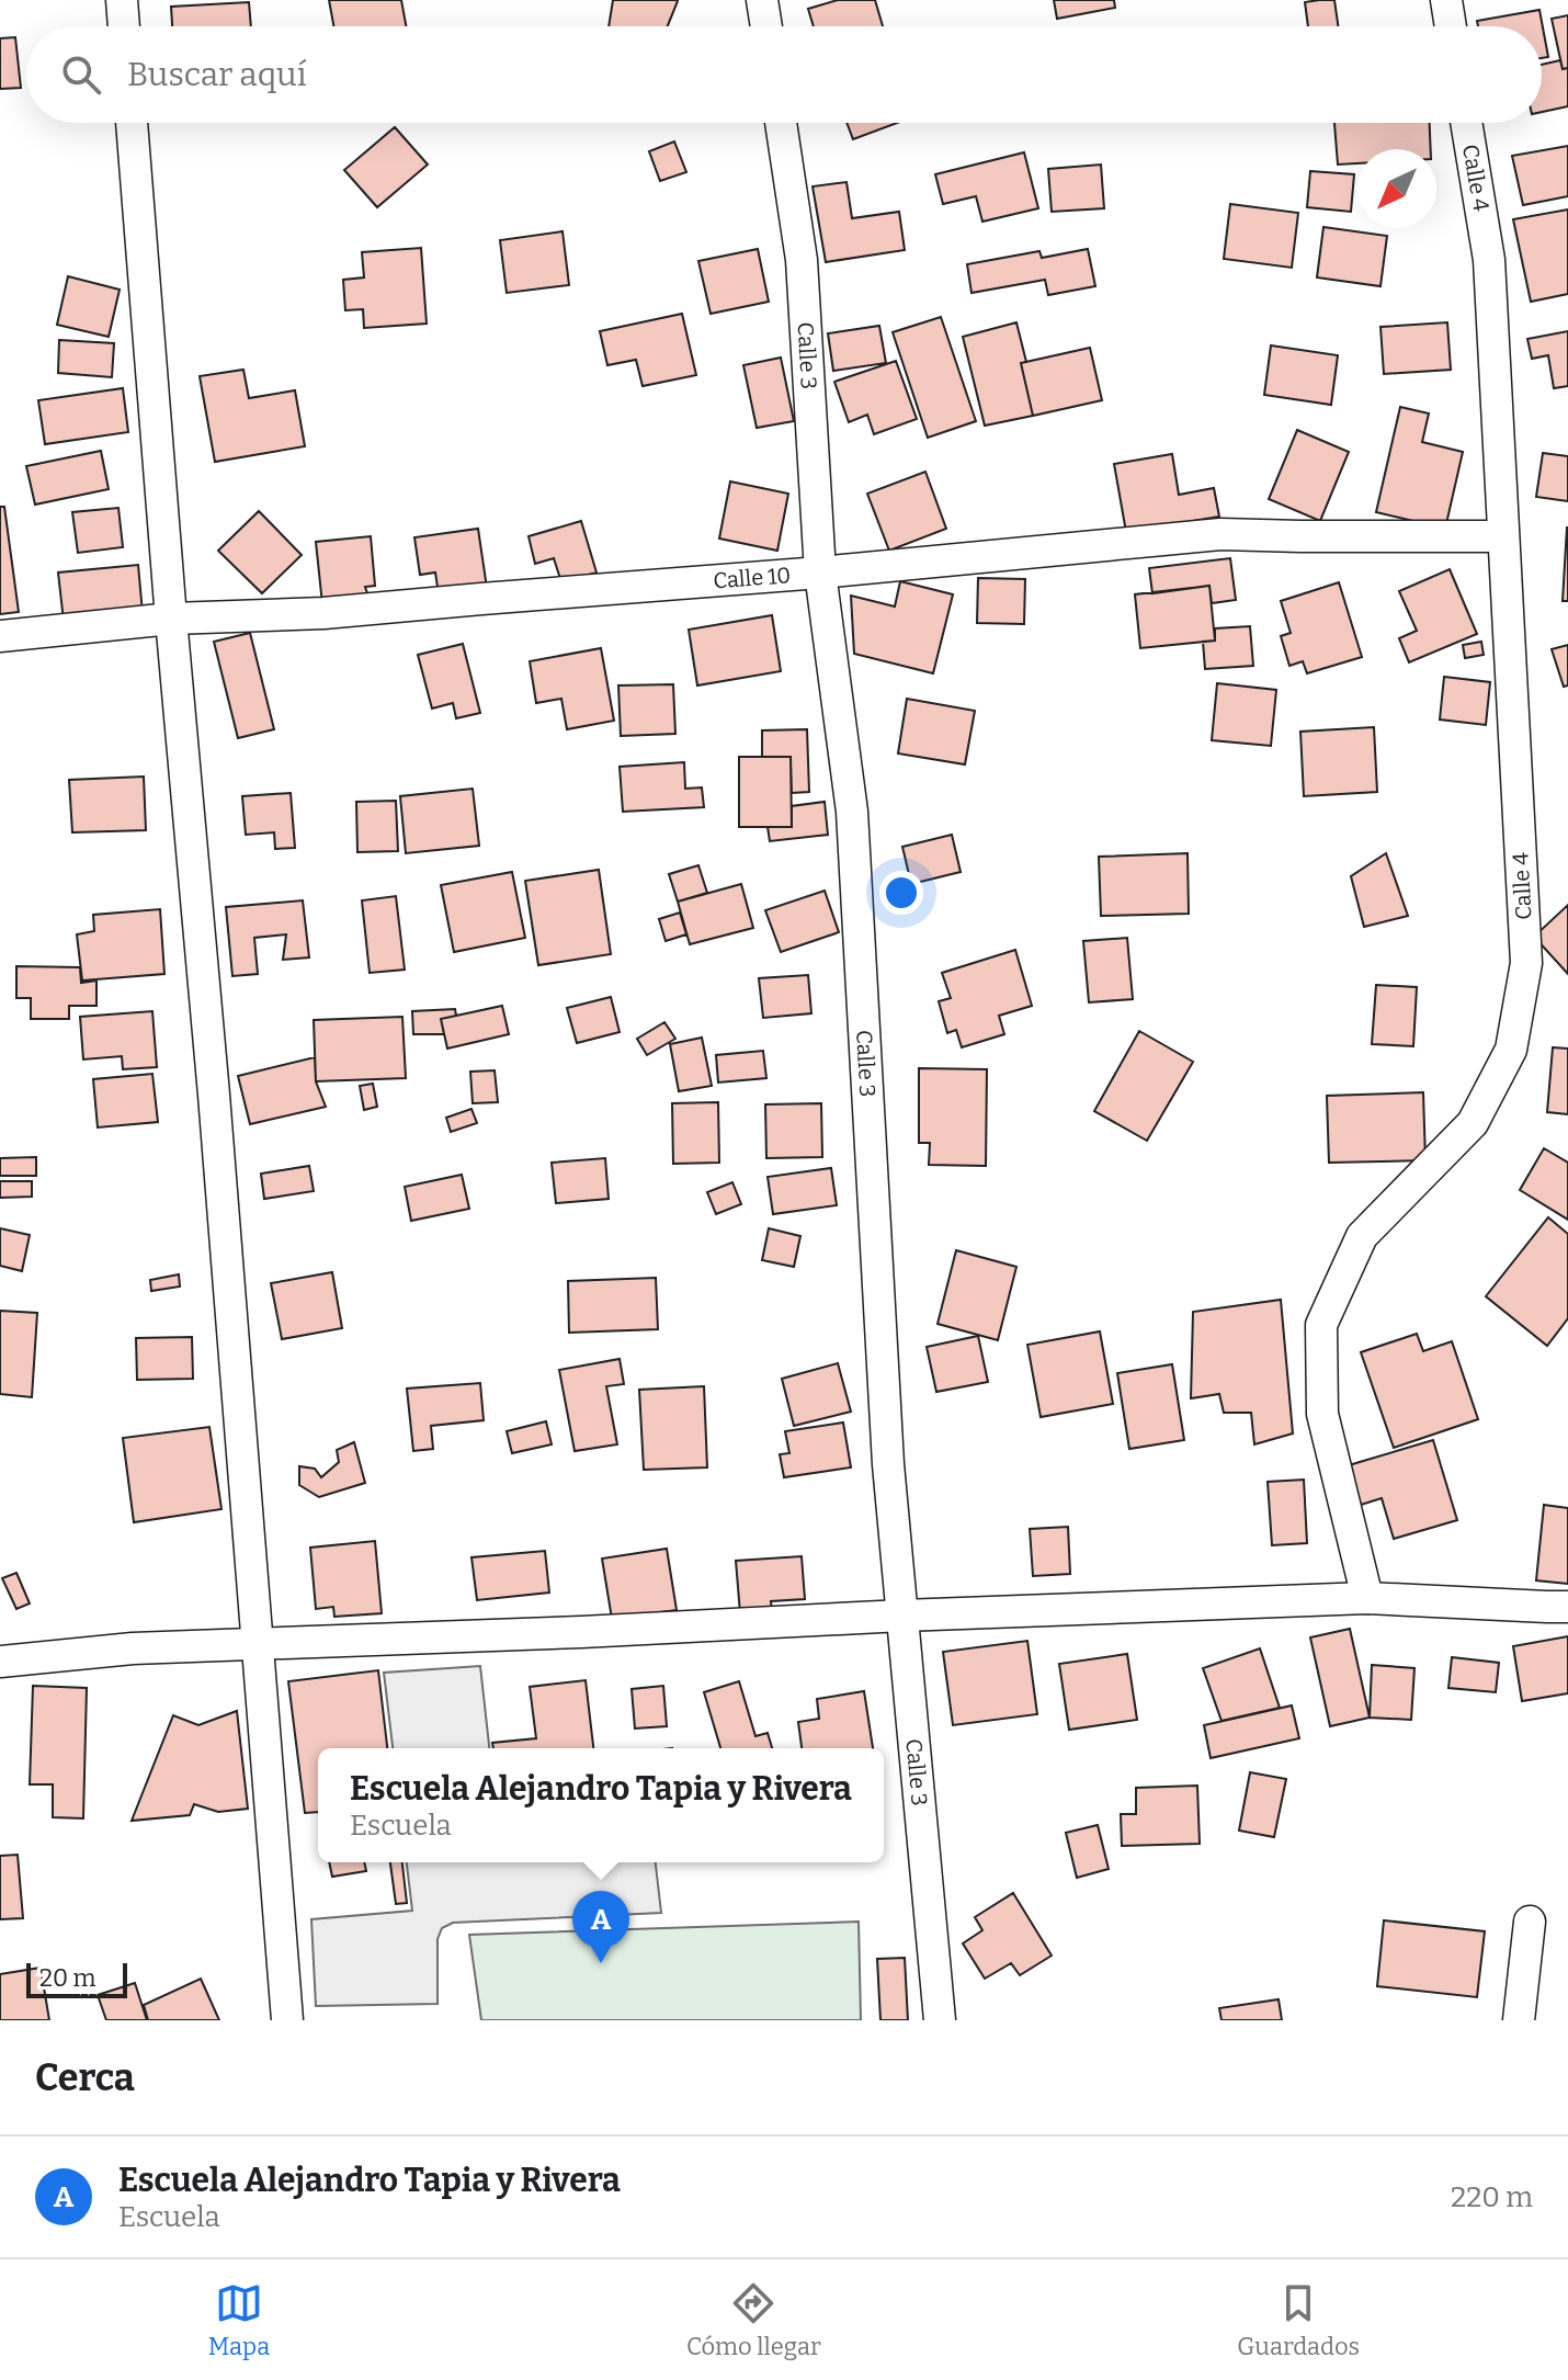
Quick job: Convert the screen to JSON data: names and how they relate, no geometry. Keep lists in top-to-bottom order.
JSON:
{
  "streets": {
    "street": ["Calle 4", "Calle 3", "Calle 10"]
  },
  "crossings": [
    ["Calle 4", "Calle 10"],
    ["Calle 3", "Calle 10"]
  ],
  "scale_bar": "20 m",
  "north": "bottom left",
  "page": {
    "search": "Buscar aquí",
    "popup": ["Escuela Alejandro Tapia y Rivera", "Escuela"],
    "pins": "A",
    "scale": "20 m",
    "heading": "Cerca",
    "list": [
      {
        "mark": "A",
        "name": "Escuela Alejandro Tapia y Rivera",
        "note": "Escuela",
        "value": "220 m"
      }
    ],
    "nav": ["Mapa", "Cómo llegar", "Guardados"]
  }
}
